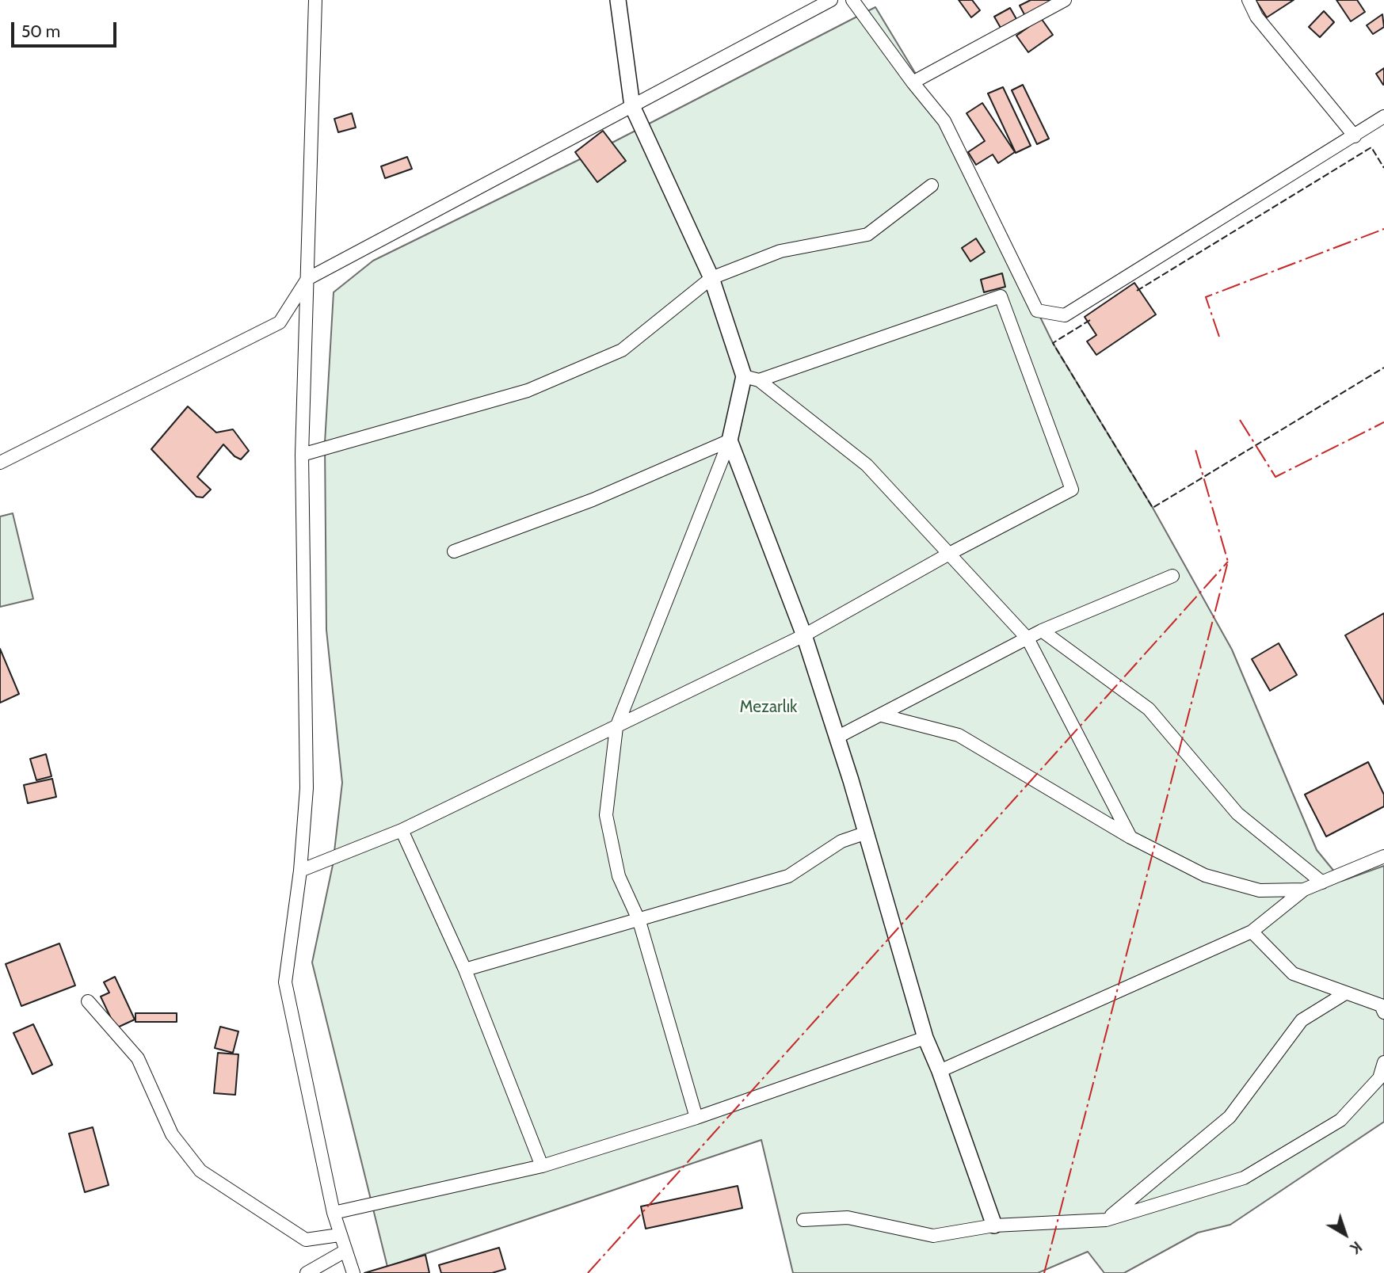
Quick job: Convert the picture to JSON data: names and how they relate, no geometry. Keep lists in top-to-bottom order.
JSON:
{
  "parks": ["Mezarlık"],
  "scale_bar": "50 m",
  "north": "bottom right"
}
